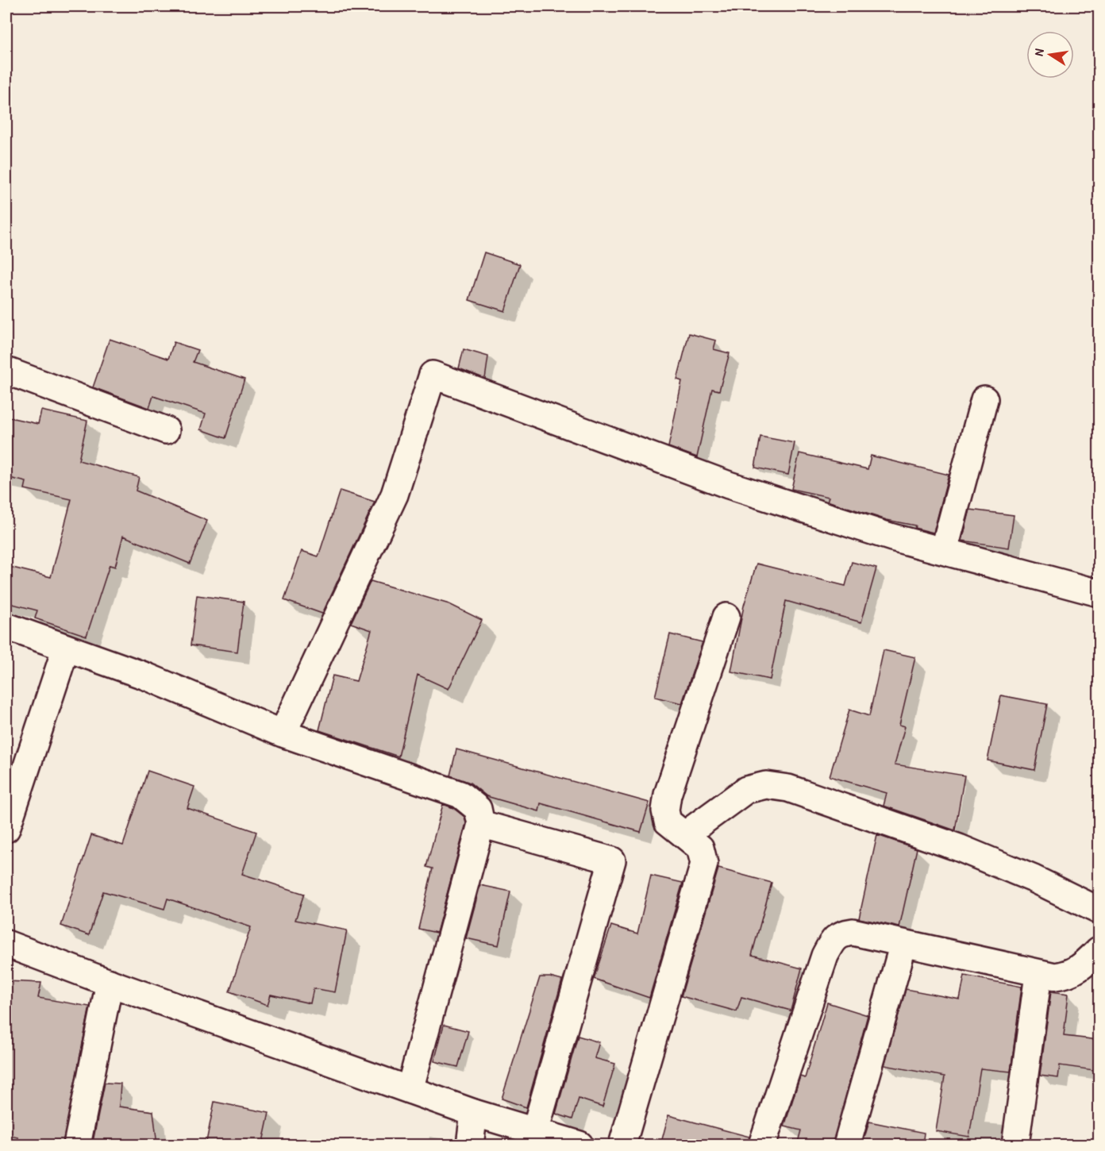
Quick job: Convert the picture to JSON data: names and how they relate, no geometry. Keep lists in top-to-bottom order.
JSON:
{
  "north": "left"
}
